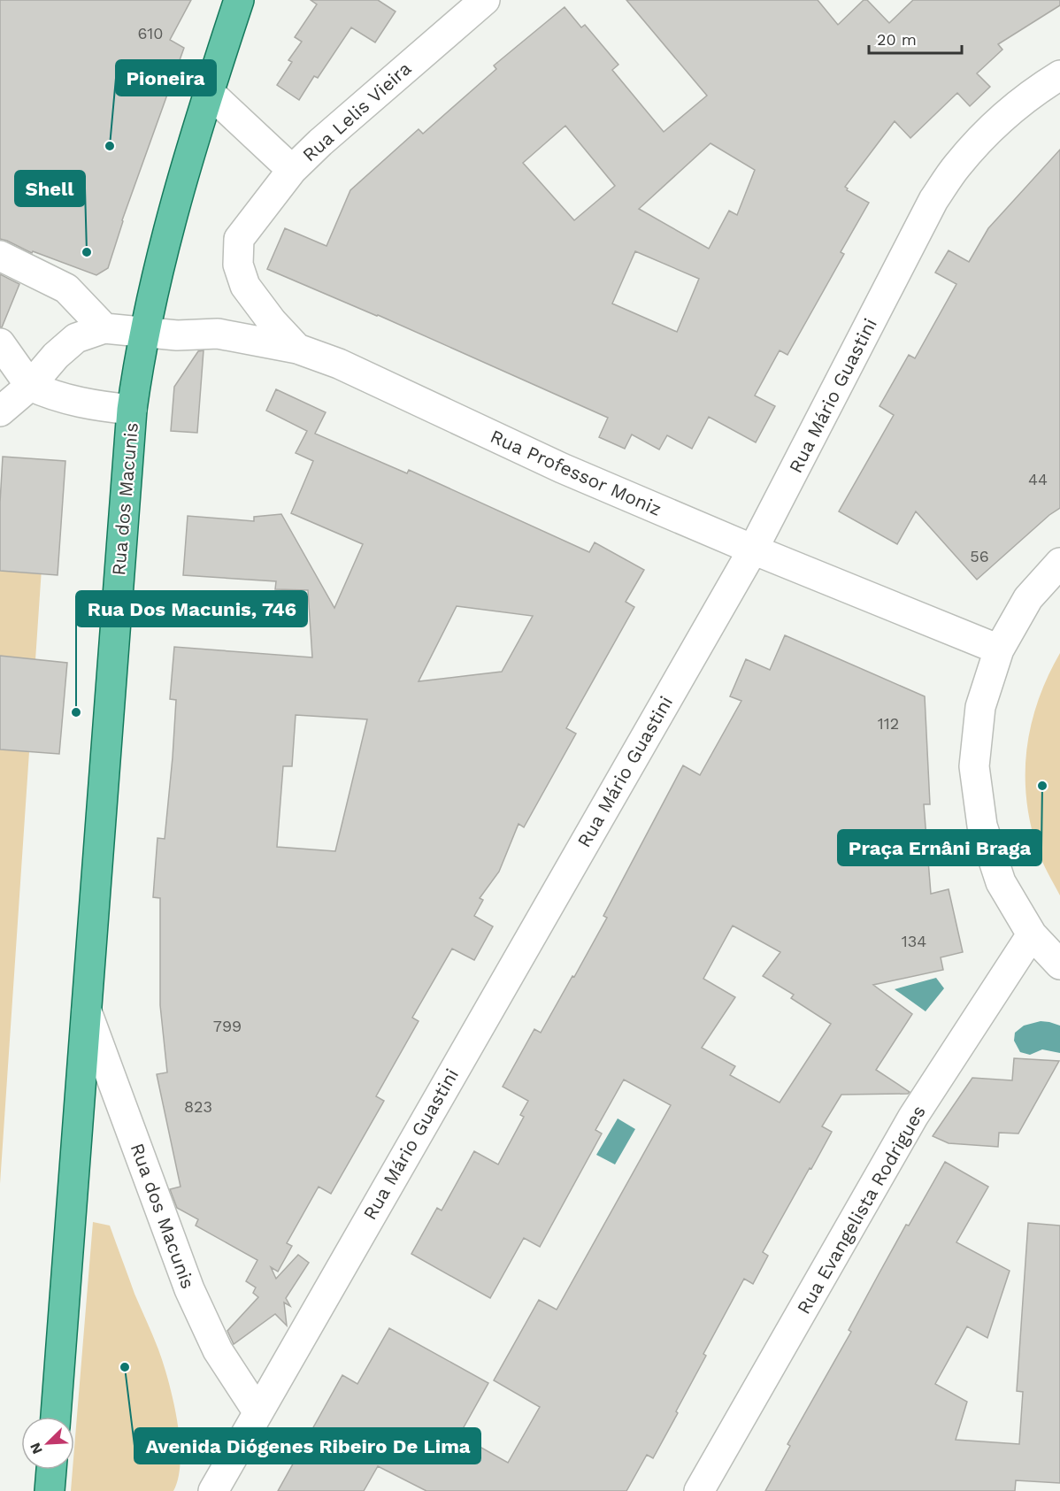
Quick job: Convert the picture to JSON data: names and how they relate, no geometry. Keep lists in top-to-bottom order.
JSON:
{
  "streets": {
    "main road": ["Rua dos Macunis"],
    "street": [
      "Rua Lelis Vieira",
      "Rua Mário Guastini",
      "Rua Professor Moniz",
      "Rua Evangelista Rodrigues"
    ]
  },
  "crossings": [
    ["Rua Lelis Vieira", "Rua dos Macunis"],
    ["Rua Mário Guastini", "Rua Professor Moniz"],
    ["Rua Mário Guastini", "Rua dos Macunis"],
    ["Rua Professor Moniz", "Rua dos Macunis"]
  ],
  "places": [
    "Pioneira",
    "Shell",
    "Rua Dos Macunis, 746",
    "Praça Ernâni Braga",
    "Avenida Diógenes Ribeiro De Lima"
  ],
  "house_numbers": [
    "610",
    "44",
    "56",
    "112",
    "134",
    "799",
    "823"
  ],
  "scale_bar": "20 m",
  "north": "bottom left"
}
